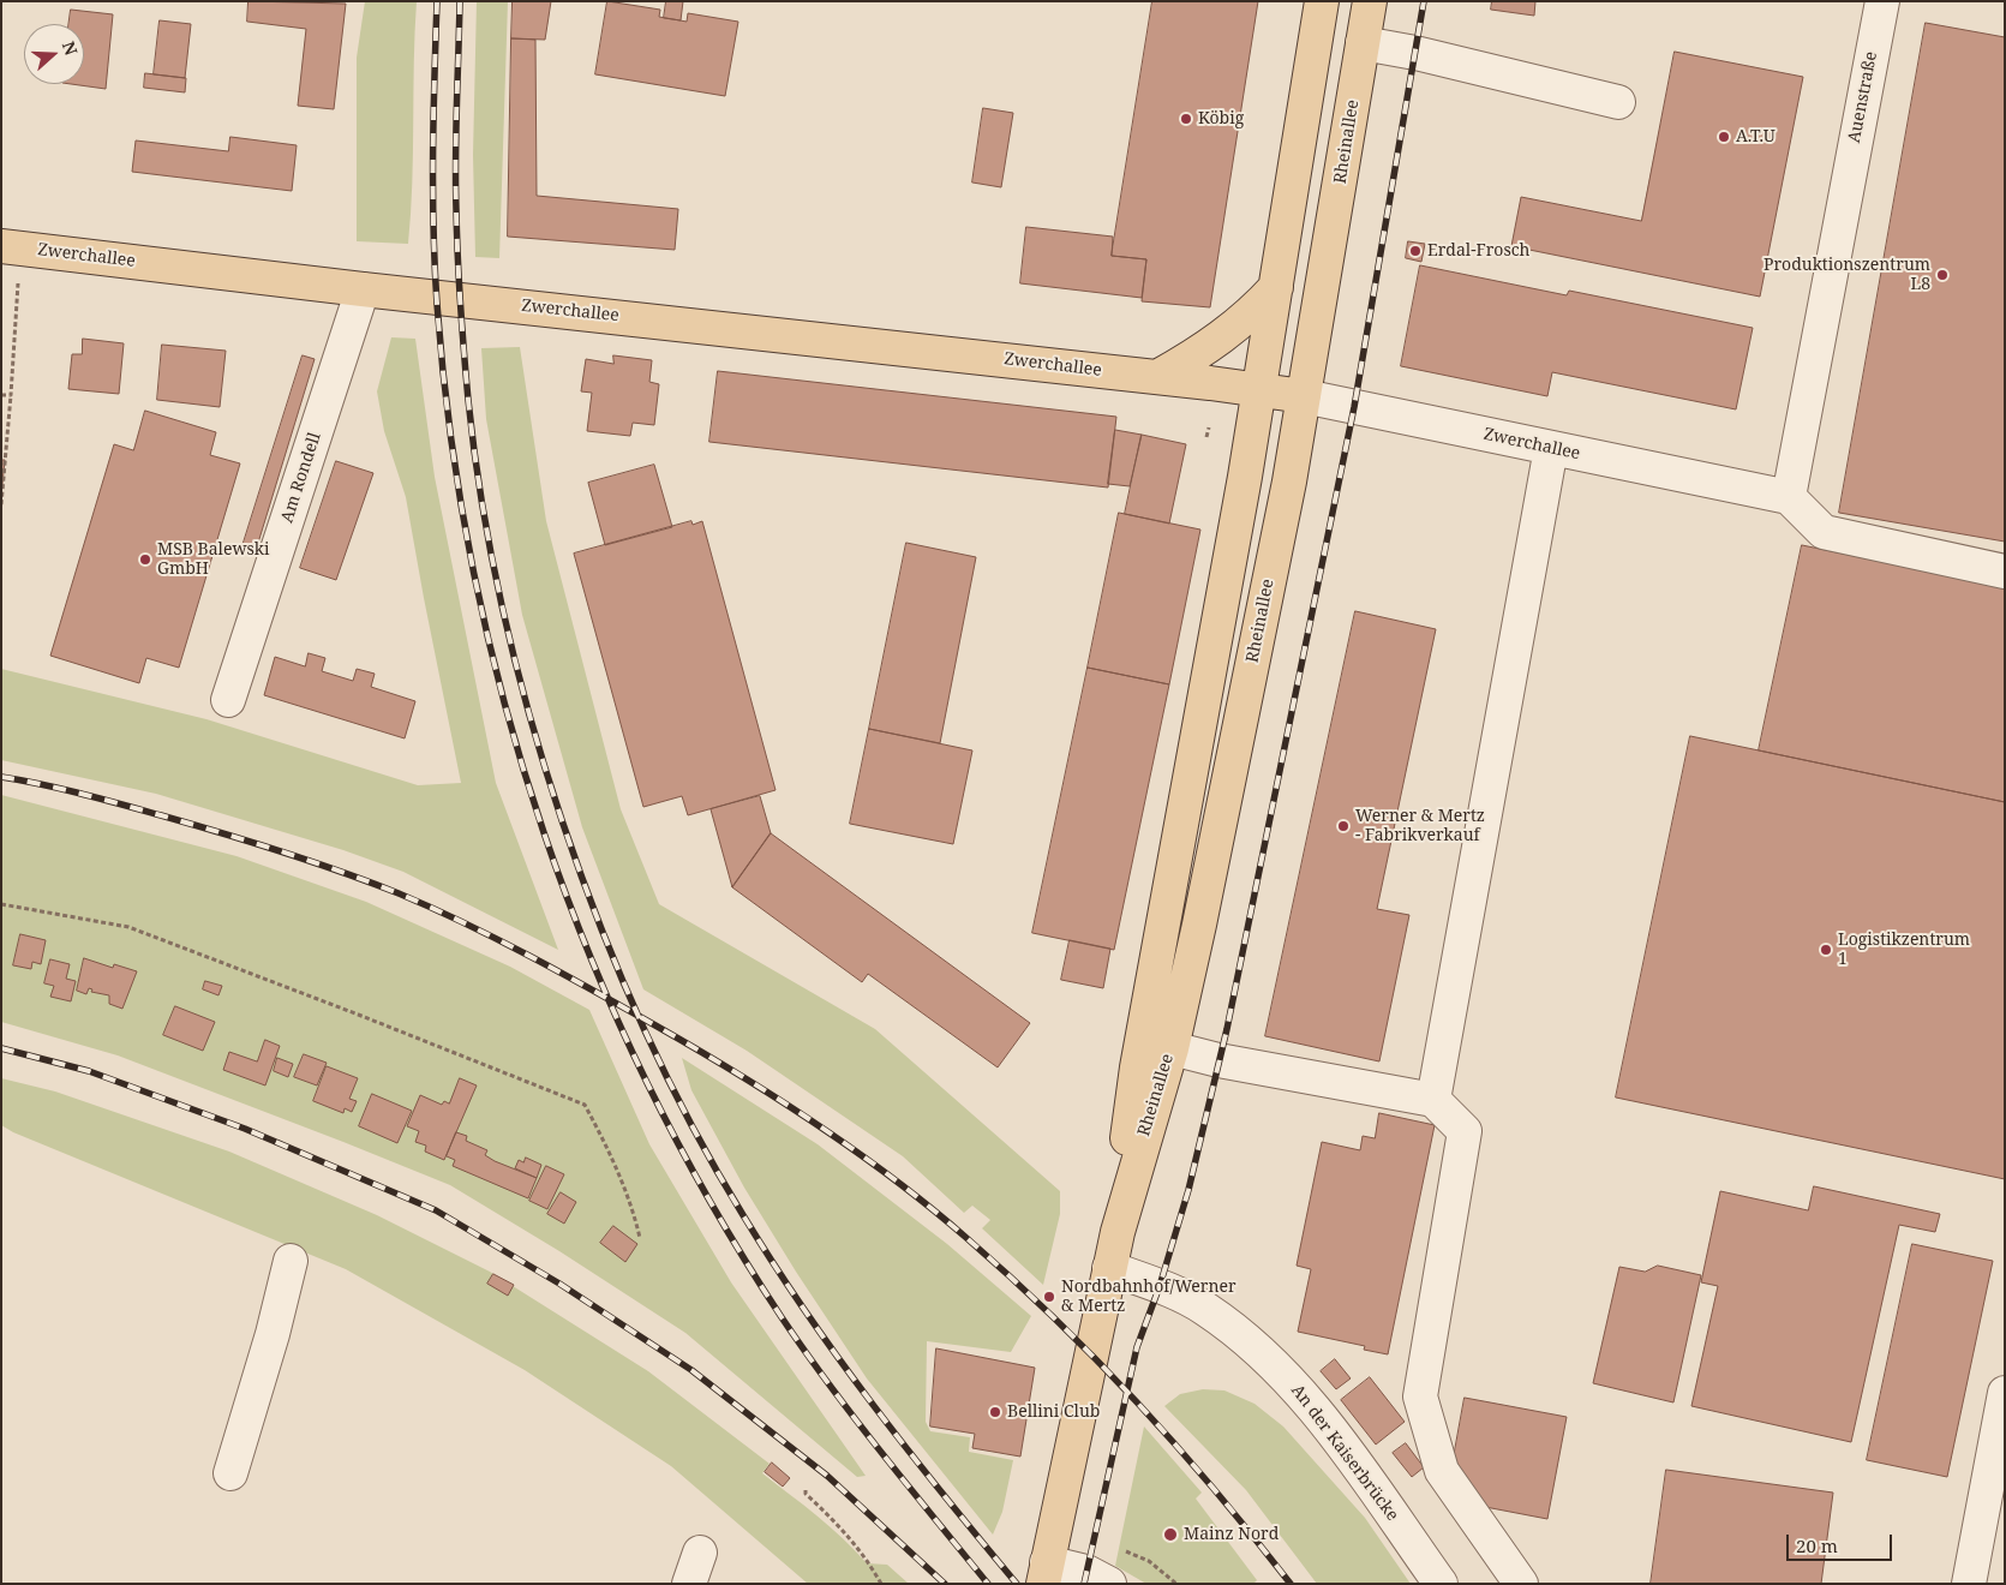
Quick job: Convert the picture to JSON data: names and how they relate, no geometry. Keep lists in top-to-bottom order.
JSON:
{
  "streets": {
    "main road": ["Rheinallee", "Zwerchallee"],
    "street": ["Auenstraße", "Am Rondell", "An der Kaiserbrücke"]
  },
  "crossings": [
    ["Auenstraße", "Zwerchallee"],
    ["Rheinallee", "Zwerchallee"],
    ["Rheinallee", "An der Kaiserbrücke"],
    ["Zwerchallee", "Am Rondell"]
  ],
  "places": [
    "Köbig",
    "A.T.U",
    "Erdal-Frosch",
    "Produktionszentrum L8",
    "MSB Balewski GmbH",
    "Werner & Mertz - Fabrikverkauf",
    "Logistikzentrum 1",
    "Nordbahnhof/Werner & Mertz",
    "Bellini Club",
    "Mainz Nord"
  ],
  "scale_bar": "20 m",
  "north": "right"
}
